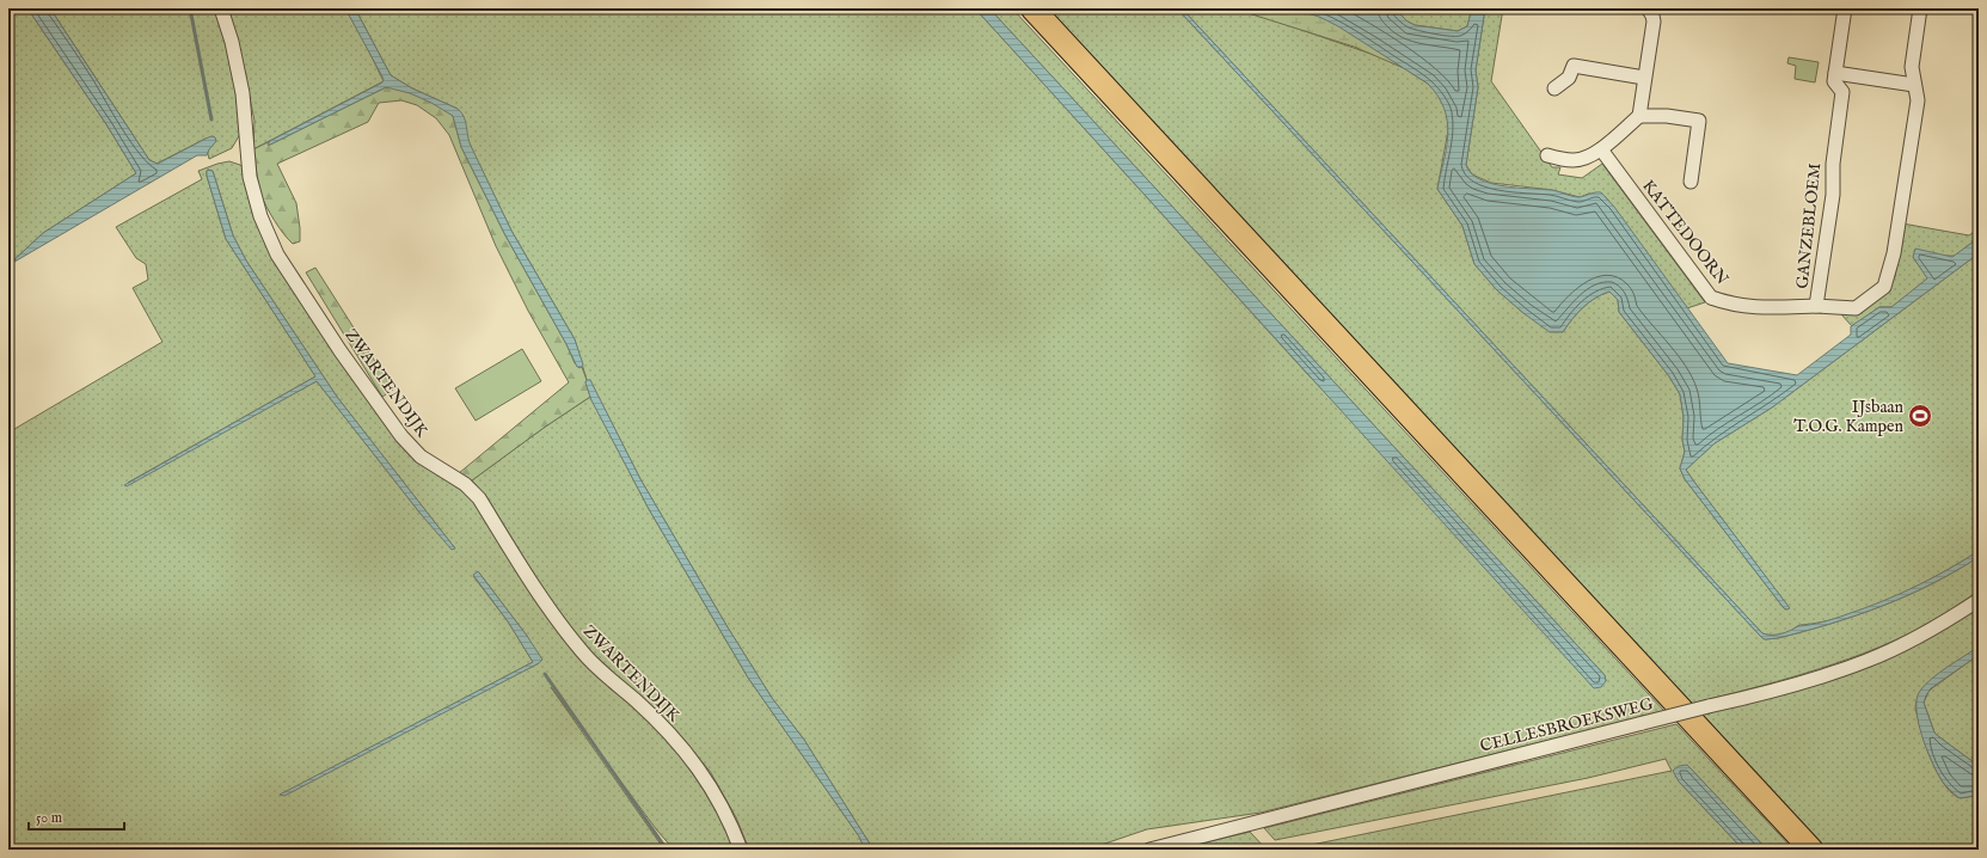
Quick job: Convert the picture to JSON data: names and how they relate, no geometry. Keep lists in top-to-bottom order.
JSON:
{
  "streets": {
    "street": [
      "GANZEBLOEM",
      "KATTEDOORN",
      "ZWARTENDIJK",
      "CELLESBROEKSWEG"
    ]
  },
  "crossings": [
    ["GANZEBLOEM", "KATTEDOORN"]
  ],
  "places": {
    "sports": ["IJsbaan T.O.G. Kampen"]
  },
  "scale_bar": "50 m"
}
